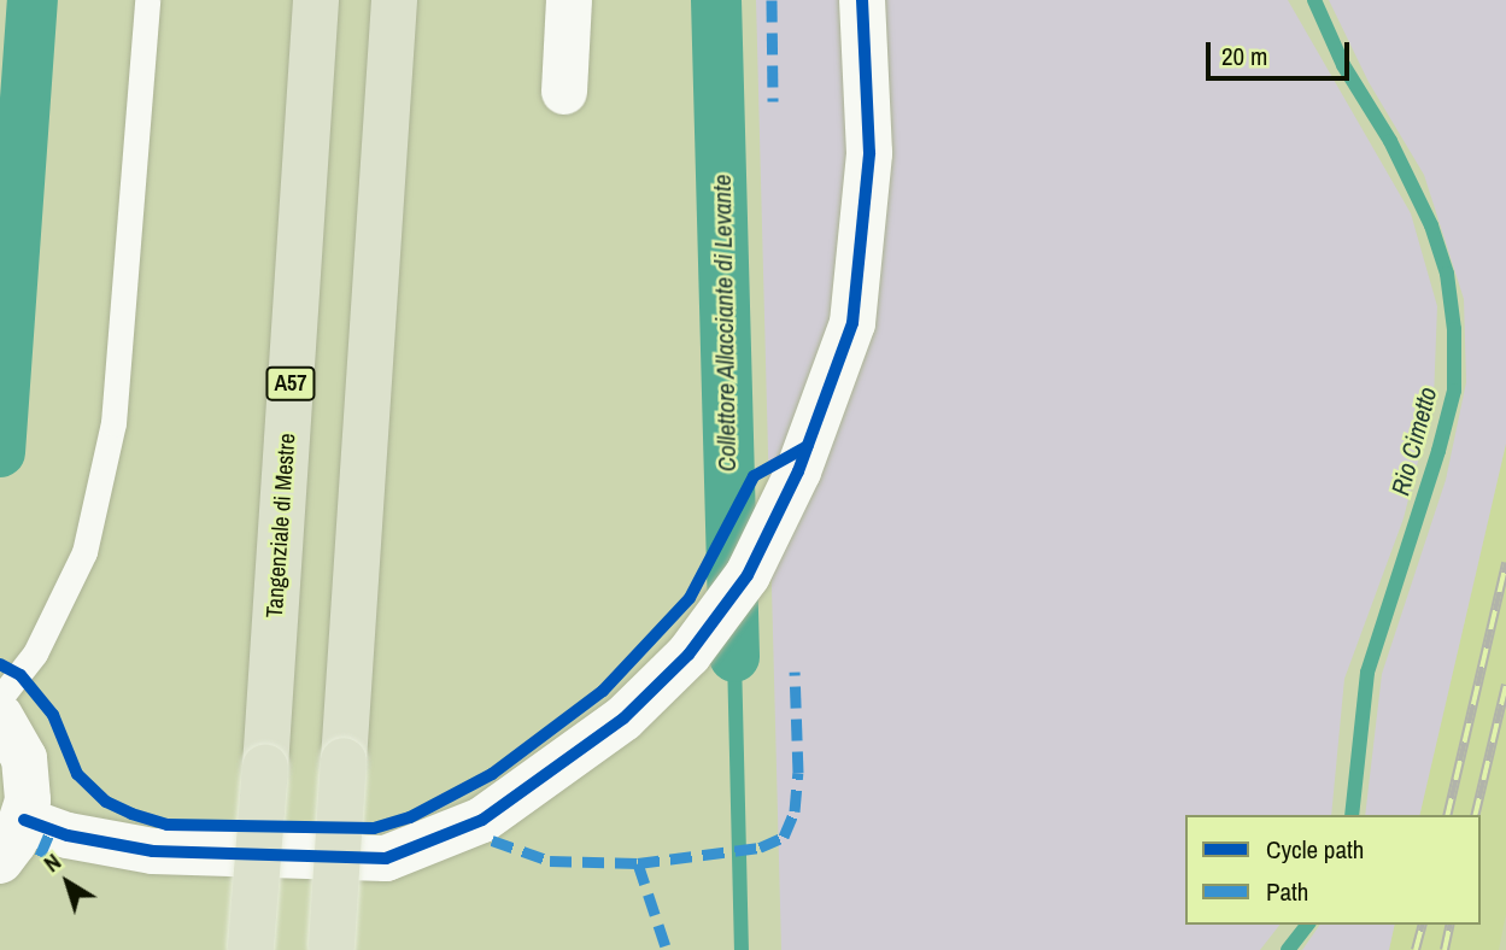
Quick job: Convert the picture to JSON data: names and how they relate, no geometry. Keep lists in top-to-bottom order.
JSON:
{
  "streets": {
    "highway": ["A57", "Tangenziale di Mestre"]
  },
  "water": ["Collettore Allacciante di Levante", "Rio Cimetto"],
  "legend": ["Cycle path", "Path"],
  "scale_bar": "20 m",
  "north": "top left"
}
